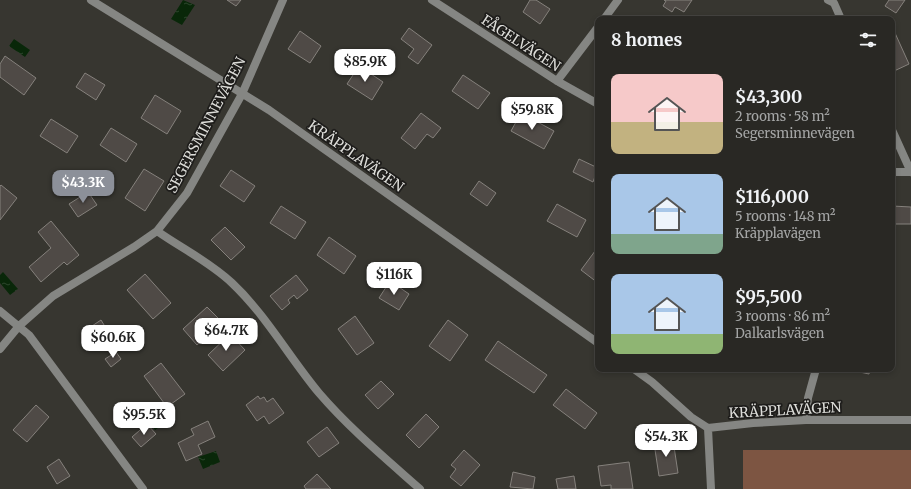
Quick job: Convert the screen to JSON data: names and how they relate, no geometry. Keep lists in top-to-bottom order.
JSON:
{
  "streets": {
    "street": ["FÅGELVÄGEN", "SEGERSMINNEVÄGEN", "KRÄPPLAVÄGEN"]
  },
  "crossings": [
    ["SEGERSMINNEVÄGEN", "KRÄPPLAVÄGEN"]
  ],
  "page": {
    "heading": "8 homes",
    "price": [
      "$85.9K",
      "$59.8K",
      "$43.3K",
      "$116K",
      "$64.7K",
      "$60.6K",
      "$95.5K",
      "$54.3K"
    ],
    "list": [
      {
        "name": "$43,300",
        "note": "2 rooms · 58 m² · Segersminnevägen"
      },
      {
        "name": "$116,000",
        "note": "5 rooms · 148 m² · Kräpplavägen"
      },
      {
        "name": "$95,500",
        "note": "3 rooms · 86 m² · Dalkarlsvägen"
      }
    ]
  }
}
